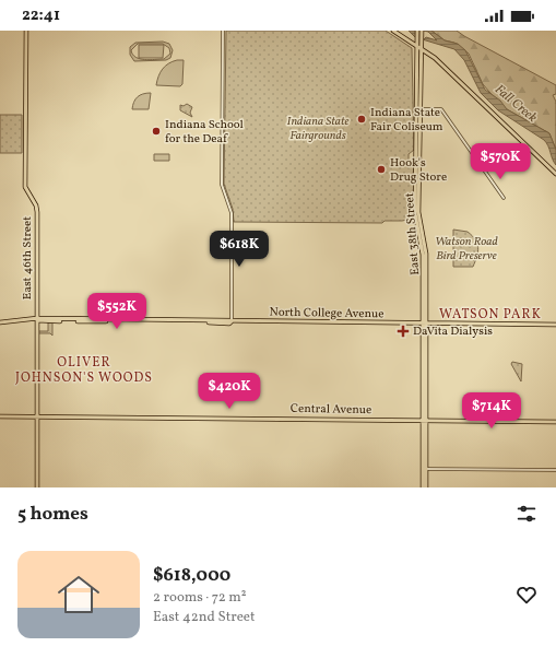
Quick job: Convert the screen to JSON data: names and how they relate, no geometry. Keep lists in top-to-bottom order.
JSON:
{
  "streets": {
    "main road": [
      "East 38th Street",
      "East 46th Street",
      "North College Avenue",
      "Central Avenue"
    ]
  },
  "crossings": [
    ["East 38th Street", "North College Avenue"],
    ["East 38th Street", "Central Avenue"],
    ["East 46th Street", "North College Avenue"],
    ["East 46th Street", "Central Avenue"]
  ],
  "districts": ["WATSON PARK", "OLIVER JOHNSON'S WOODS"],
  "water": ["Fall Creek"],
  "parks": ["Indiana State Fairgrounds", "Watson Road Bird Preserve"],
  "places": {
    "other": ["Indiana State Fair Coliseum", "Indiana School for the Deaf", "Hook's Drug Store"],
    "health": ["DaVita Dialysis"]
  },
  "page": {
    "status": "22:41",
    "price": [
      "$570K",
      "$618K",
      "$552K",
      "$420K",
      "$714K"
    ],
    "heading": "5 homes",
    "list": [
      {
        "name": "$618,000",
        "note": "2 rooms · 72 m² · East 42nd Street"
      }
    ]
  }
}
